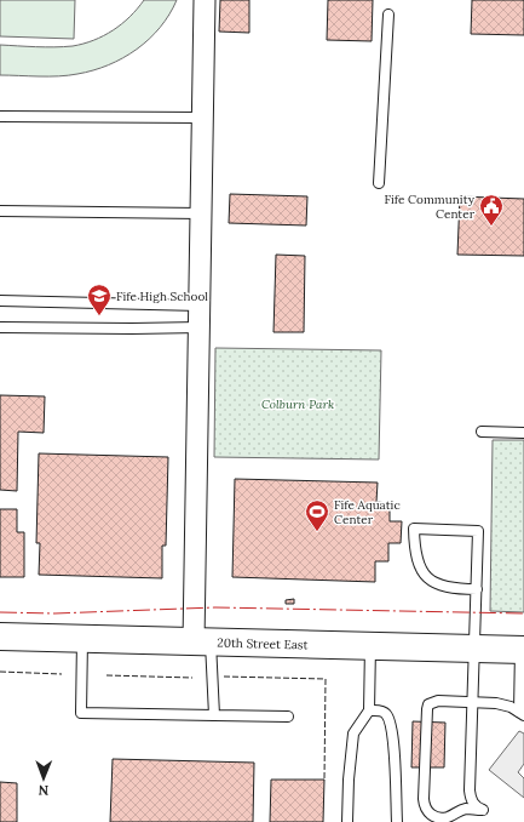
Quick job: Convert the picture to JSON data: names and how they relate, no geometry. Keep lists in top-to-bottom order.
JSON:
{
  "streets": {
    "main road": ["20th Street East"]
  },
  "parks": ["Colburn Park"],
  "places": {
    "public building": ["Fife Community Center"],
    "school or university": ["Fife High School"],
    "sports": ["Fife Aquatic Center"]
  },
  "north": "bottom"
}
